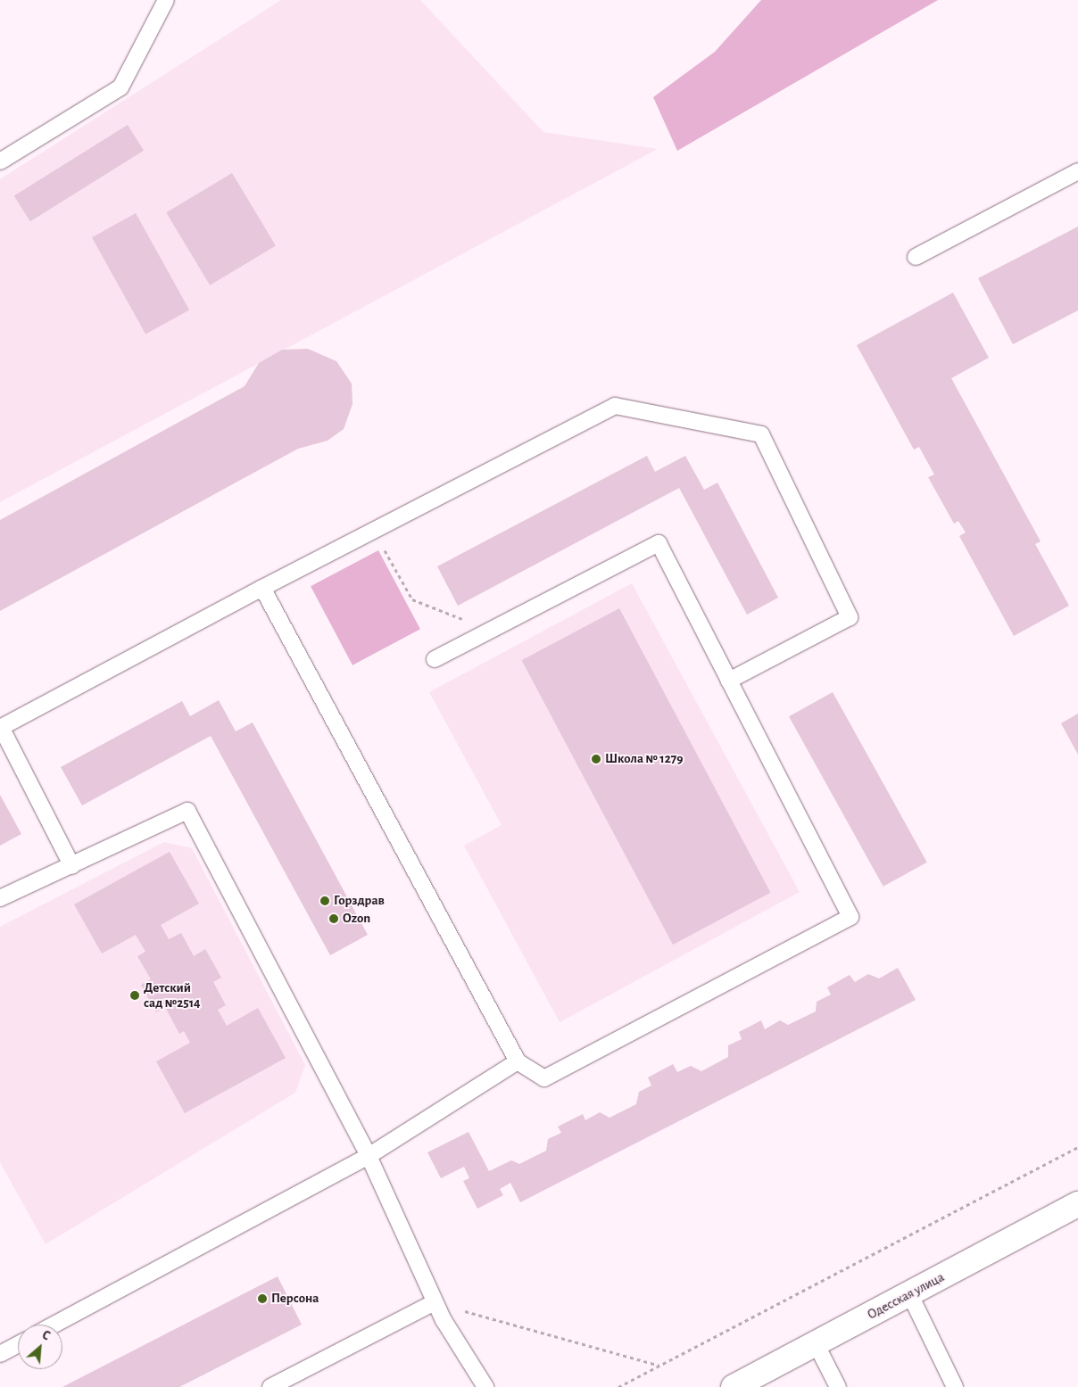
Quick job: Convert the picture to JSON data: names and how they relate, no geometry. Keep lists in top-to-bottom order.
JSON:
{
  "streets": {
    "street": ["Одесская улица"]
  },
  "places": [
    "Школа № 1279",
    "Горздрав",
    "Ozon",
    "Детский сад №2514",
    "Персона"
  ],
  "north": "top right"
}
